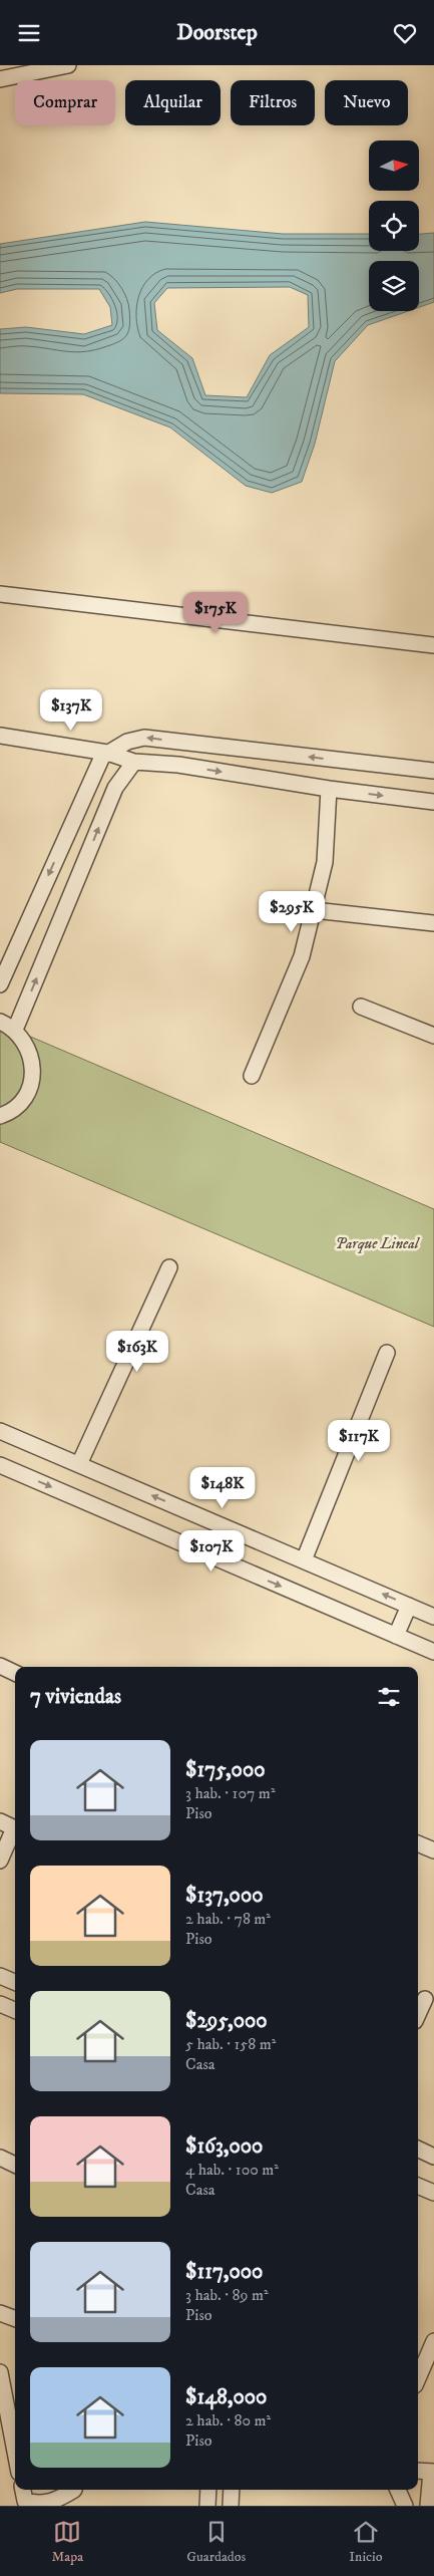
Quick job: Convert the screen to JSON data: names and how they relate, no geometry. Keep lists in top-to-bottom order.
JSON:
{
  "parks": ["Parque Lineal"],
  "north": "right",
  "page": {
    "header": "Doorstep",
    "chip": [
      "Comprar",
      "Alquilar",
      "Filtros",
      "Nuevo"
    ],
    "price": [
      "$175K",
      "$137K",
      "$295K",
      "$163K",
      "$117K",
      "$148K",
      "$107K"
    ],
    "heading": "7 viviendas",
    "list": [
      {
        "name": "$175,000",
        "note": "3 hab. · 107 m² · Piso"
      },
      {
        "name": "$137,000",
        "note": "2 hab. · 78 m² · Piso"
      },
      {
        "name": "$295,000",
        "note": "5 hab. · 158 m² · Casa"
      },
      {
        "name": "$163,000",
        "note": "4 hab. · 100 m² · Casa"
      },
      {
        "name": "$117,000",
        "note": "3 hab. · 89 m² · Piso"
      },
      {
        "name": "$148,000",
        "note": "2 hab. · 80 m² · Piso"
      }
    ],
    "tabs": ["Mapa", "Guardados", "Inicio"]
  }
}
